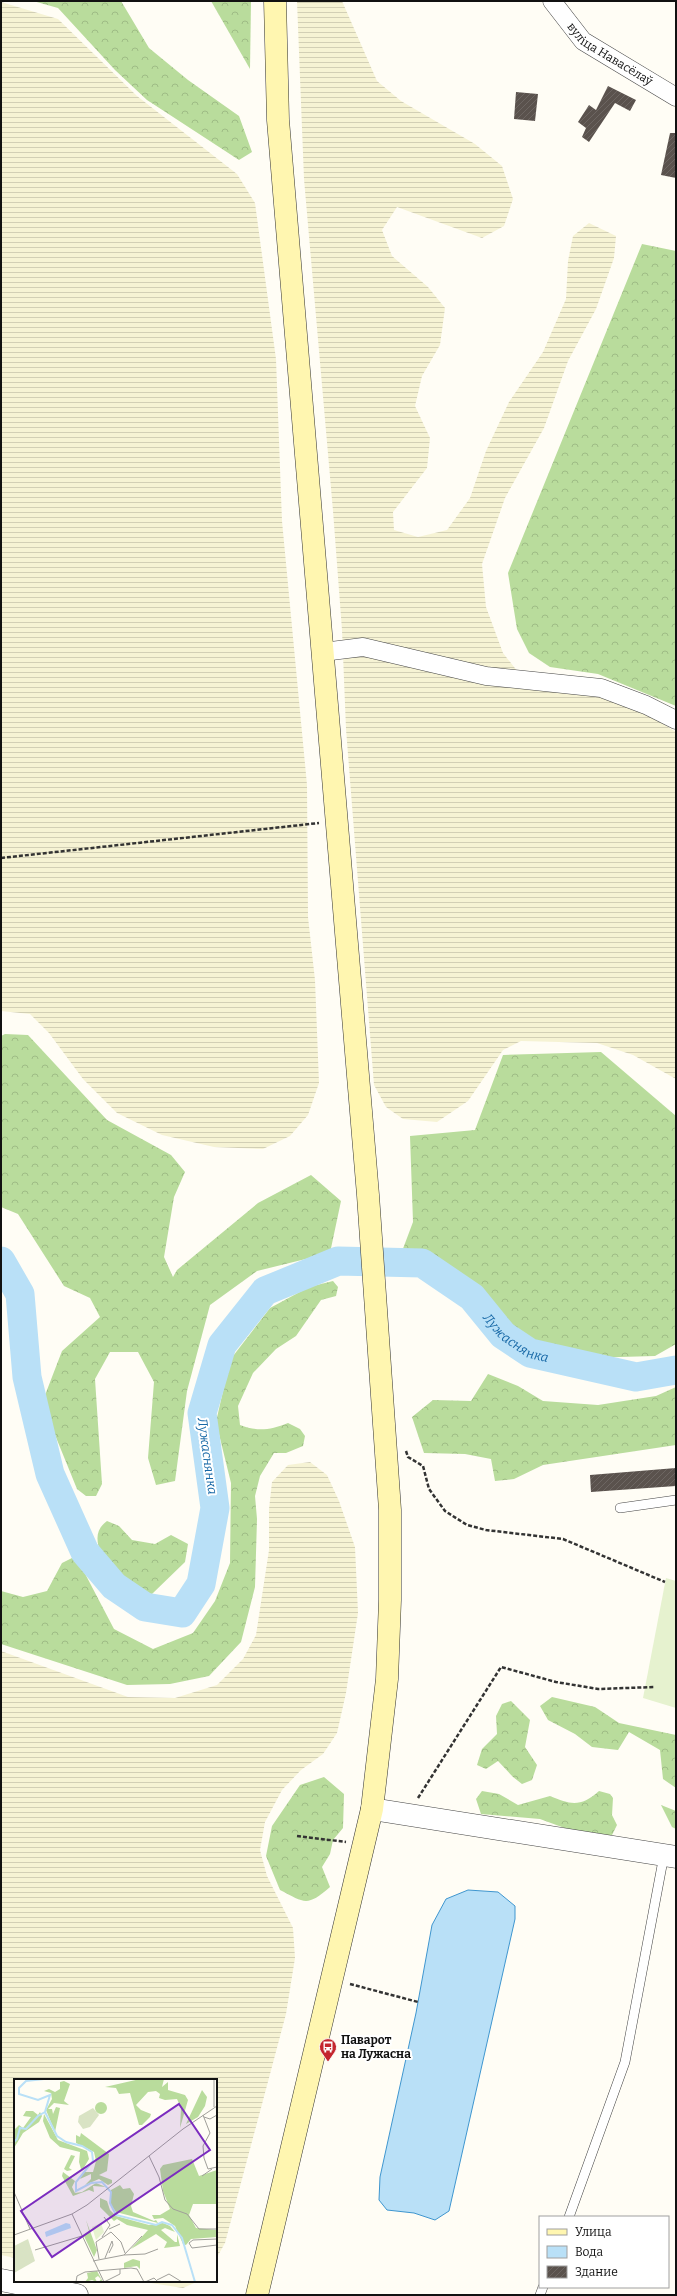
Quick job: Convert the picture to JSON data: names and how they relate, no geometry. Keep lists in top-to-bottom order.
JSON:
{
  "streets": {
    "street": ["вуліца Навасёлаў"]
  },
  "water": ["Лужаснянка"],
  "places": {
    "bus stop": ["Паварот на Лужасна"]
  },
  "legend": ["Улица", "Вода", "Здание"]
}
